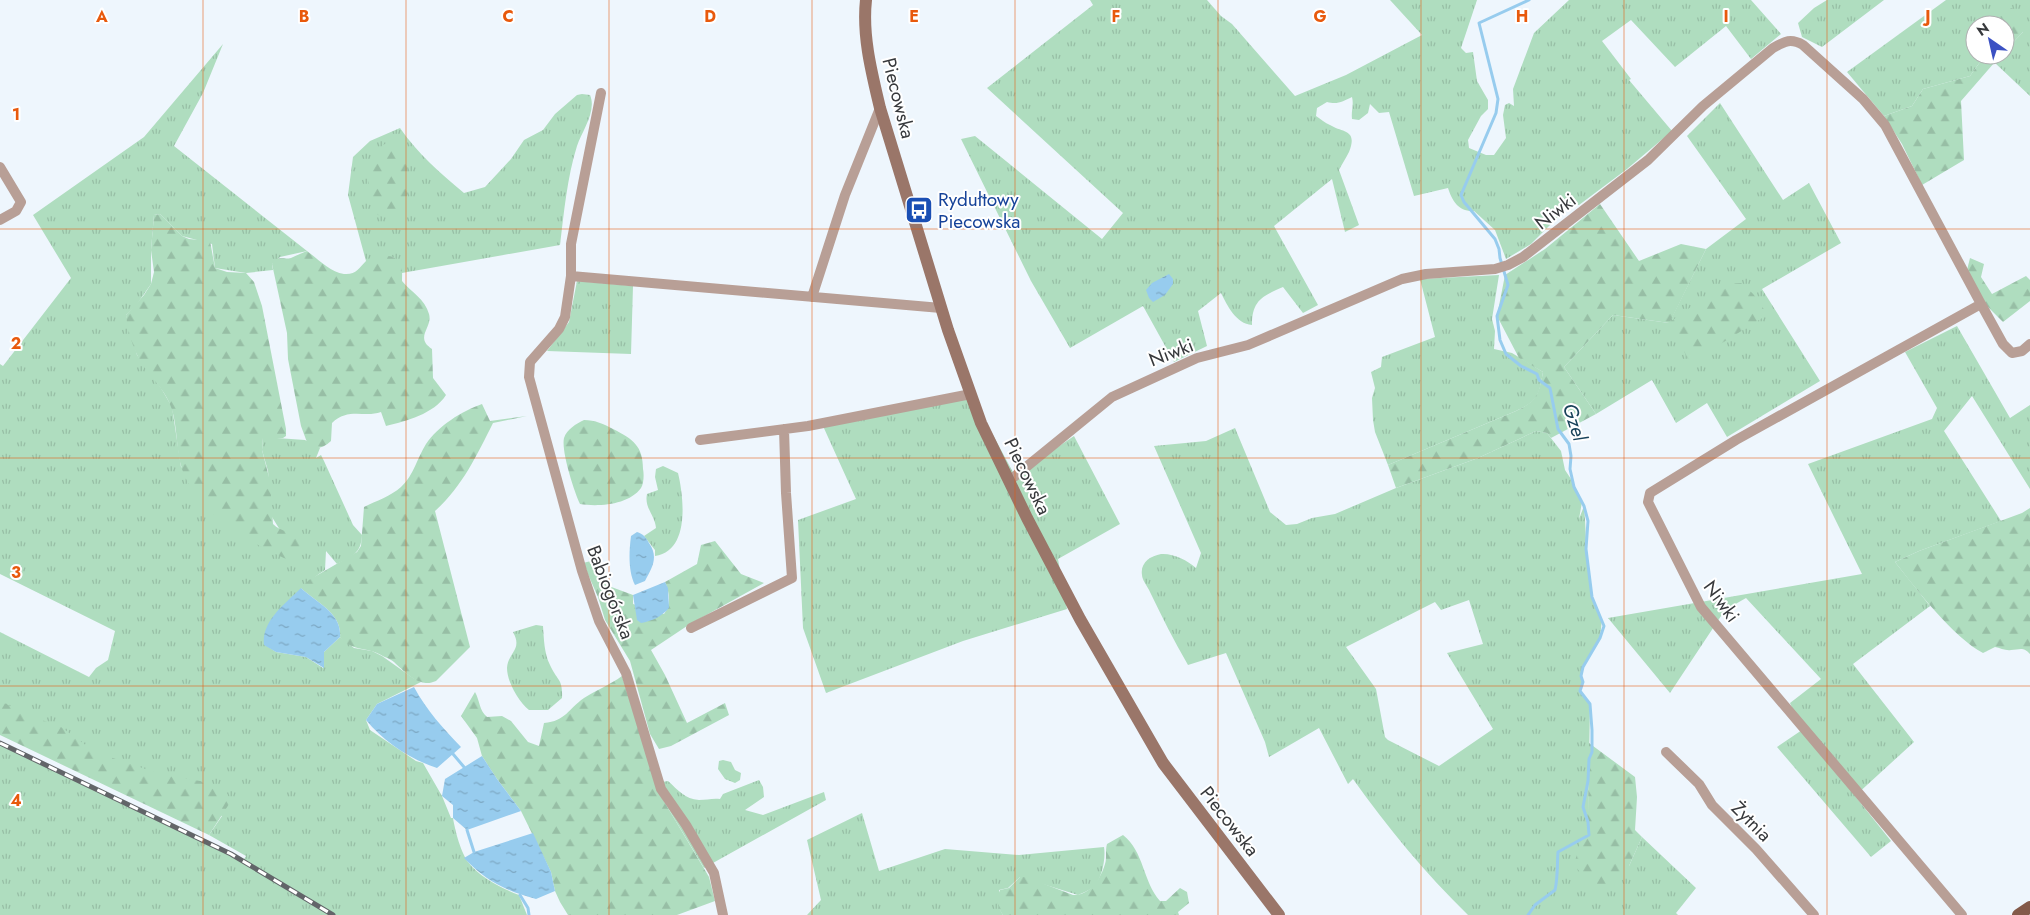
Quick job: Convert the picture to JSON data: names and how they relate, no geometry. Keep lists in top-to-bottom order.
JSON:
{
  "streets": {
    "street": [
      "Piecowska",
      "Niwki",
      "Babiogórska",
      "Żytnia"
    ]
  },
  "crossings": [
    ["Piecowska", "Niwki"]
  ],
  "water": ["Gzel"],
  "places": {
    "bus stop": ["Rydułtowy Piecowska"]
  },
  "north": "top left",
  "grid": {
    "columns": [
      "A",
      "B",
      "C",
      "D",
      "E",
      "F",
      "G",
      "H",
      "I",
      "J"
    ],
    "rows": [
      "1",
      "2",
      "3",
      "4"
    ]
  }
}
